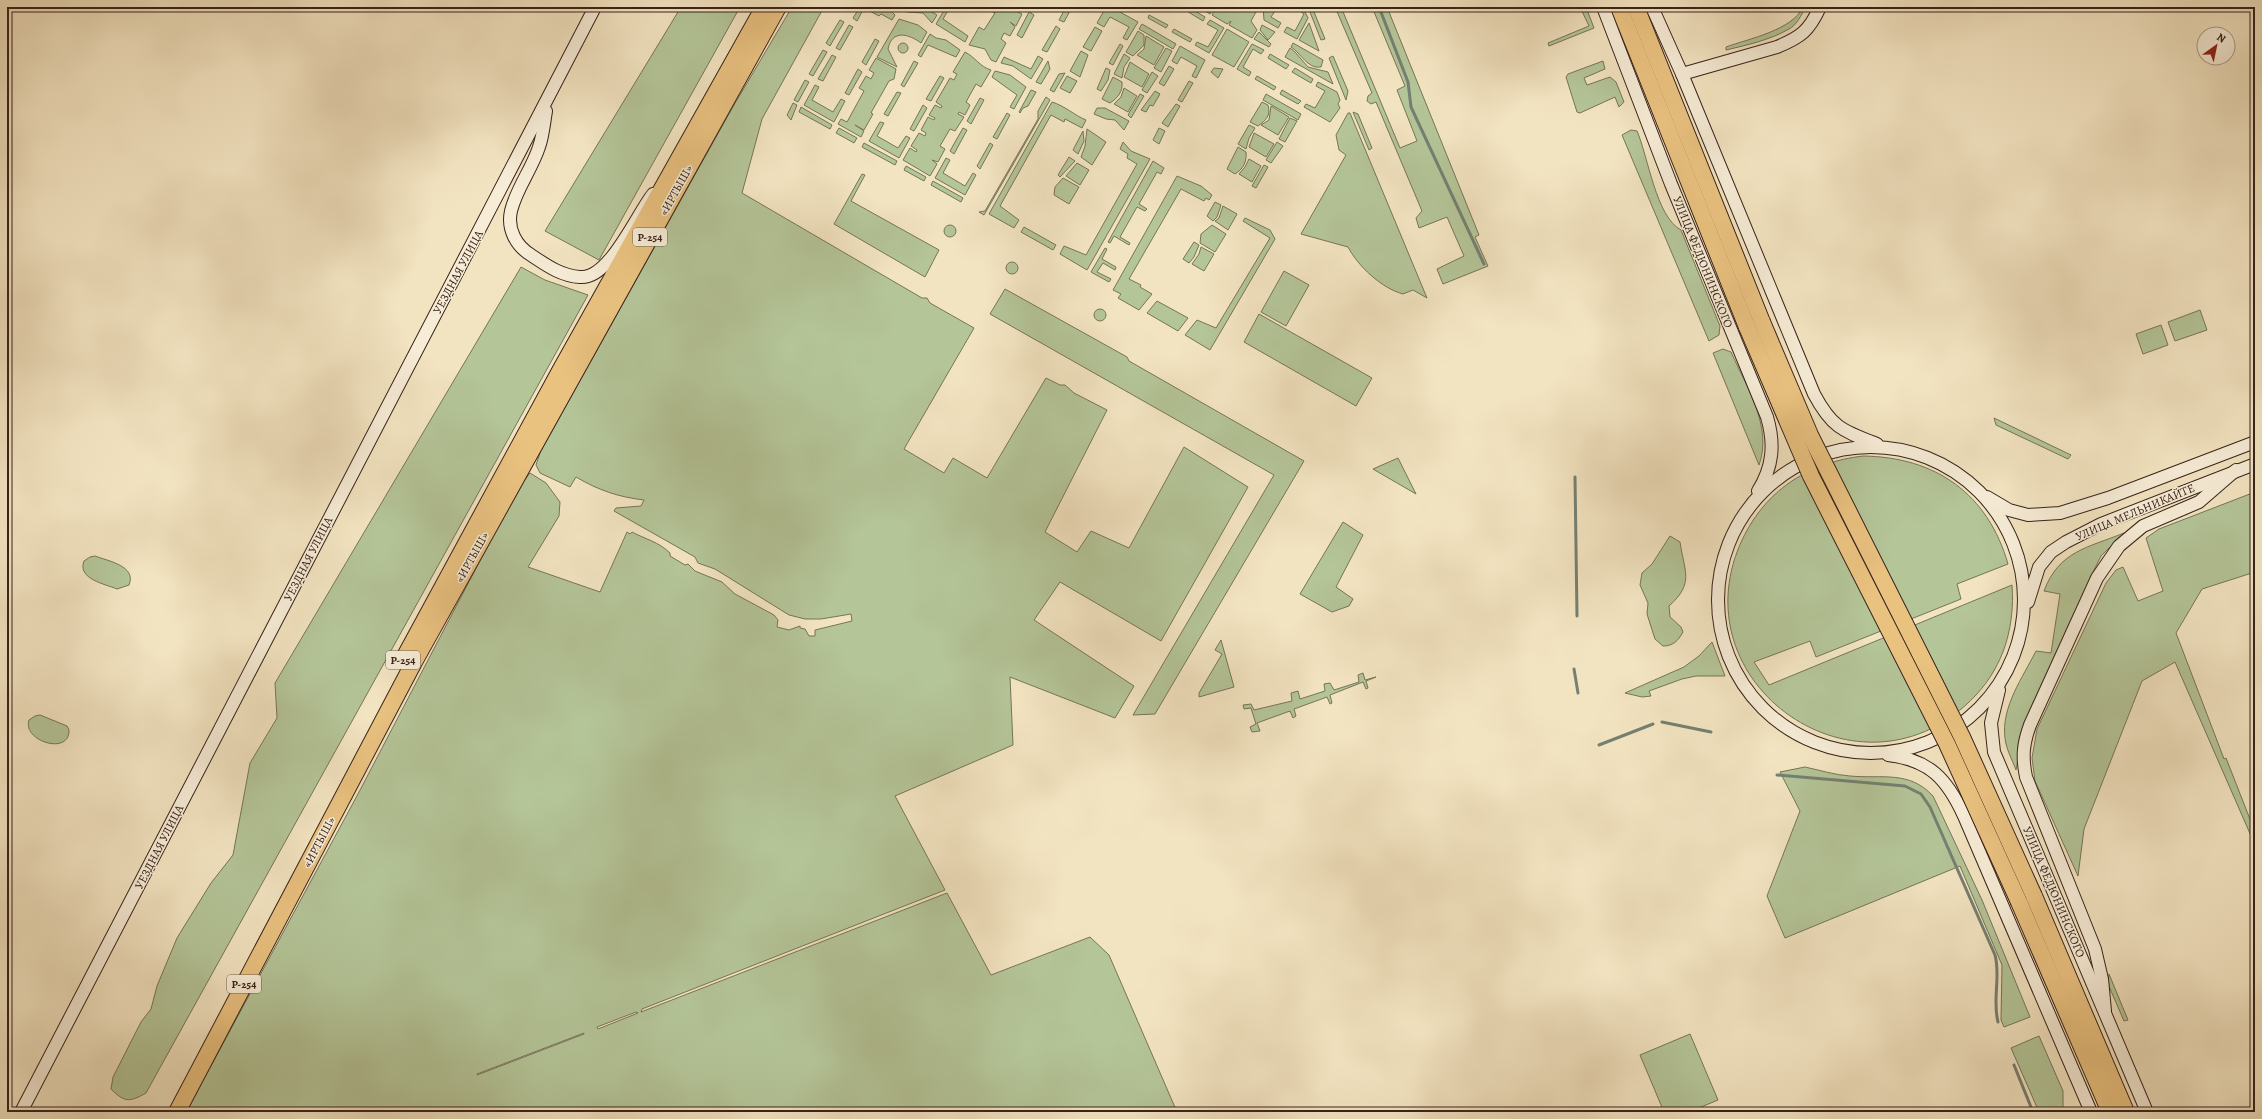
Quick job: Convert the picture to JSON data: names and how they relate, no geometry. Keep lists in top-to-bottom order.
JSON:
{
  "streets": {
    "highway": ["«ИРТЫШ»", "Р-254", "УЛИЦА ФЕДЮНИНСКОГО"],
    "main road": ["УЕЗДНАЯ УЛИЦА", "УЛИЦА МЕЛЬНИКАЙТЕ"]
  },
  "north": "top right"
}
